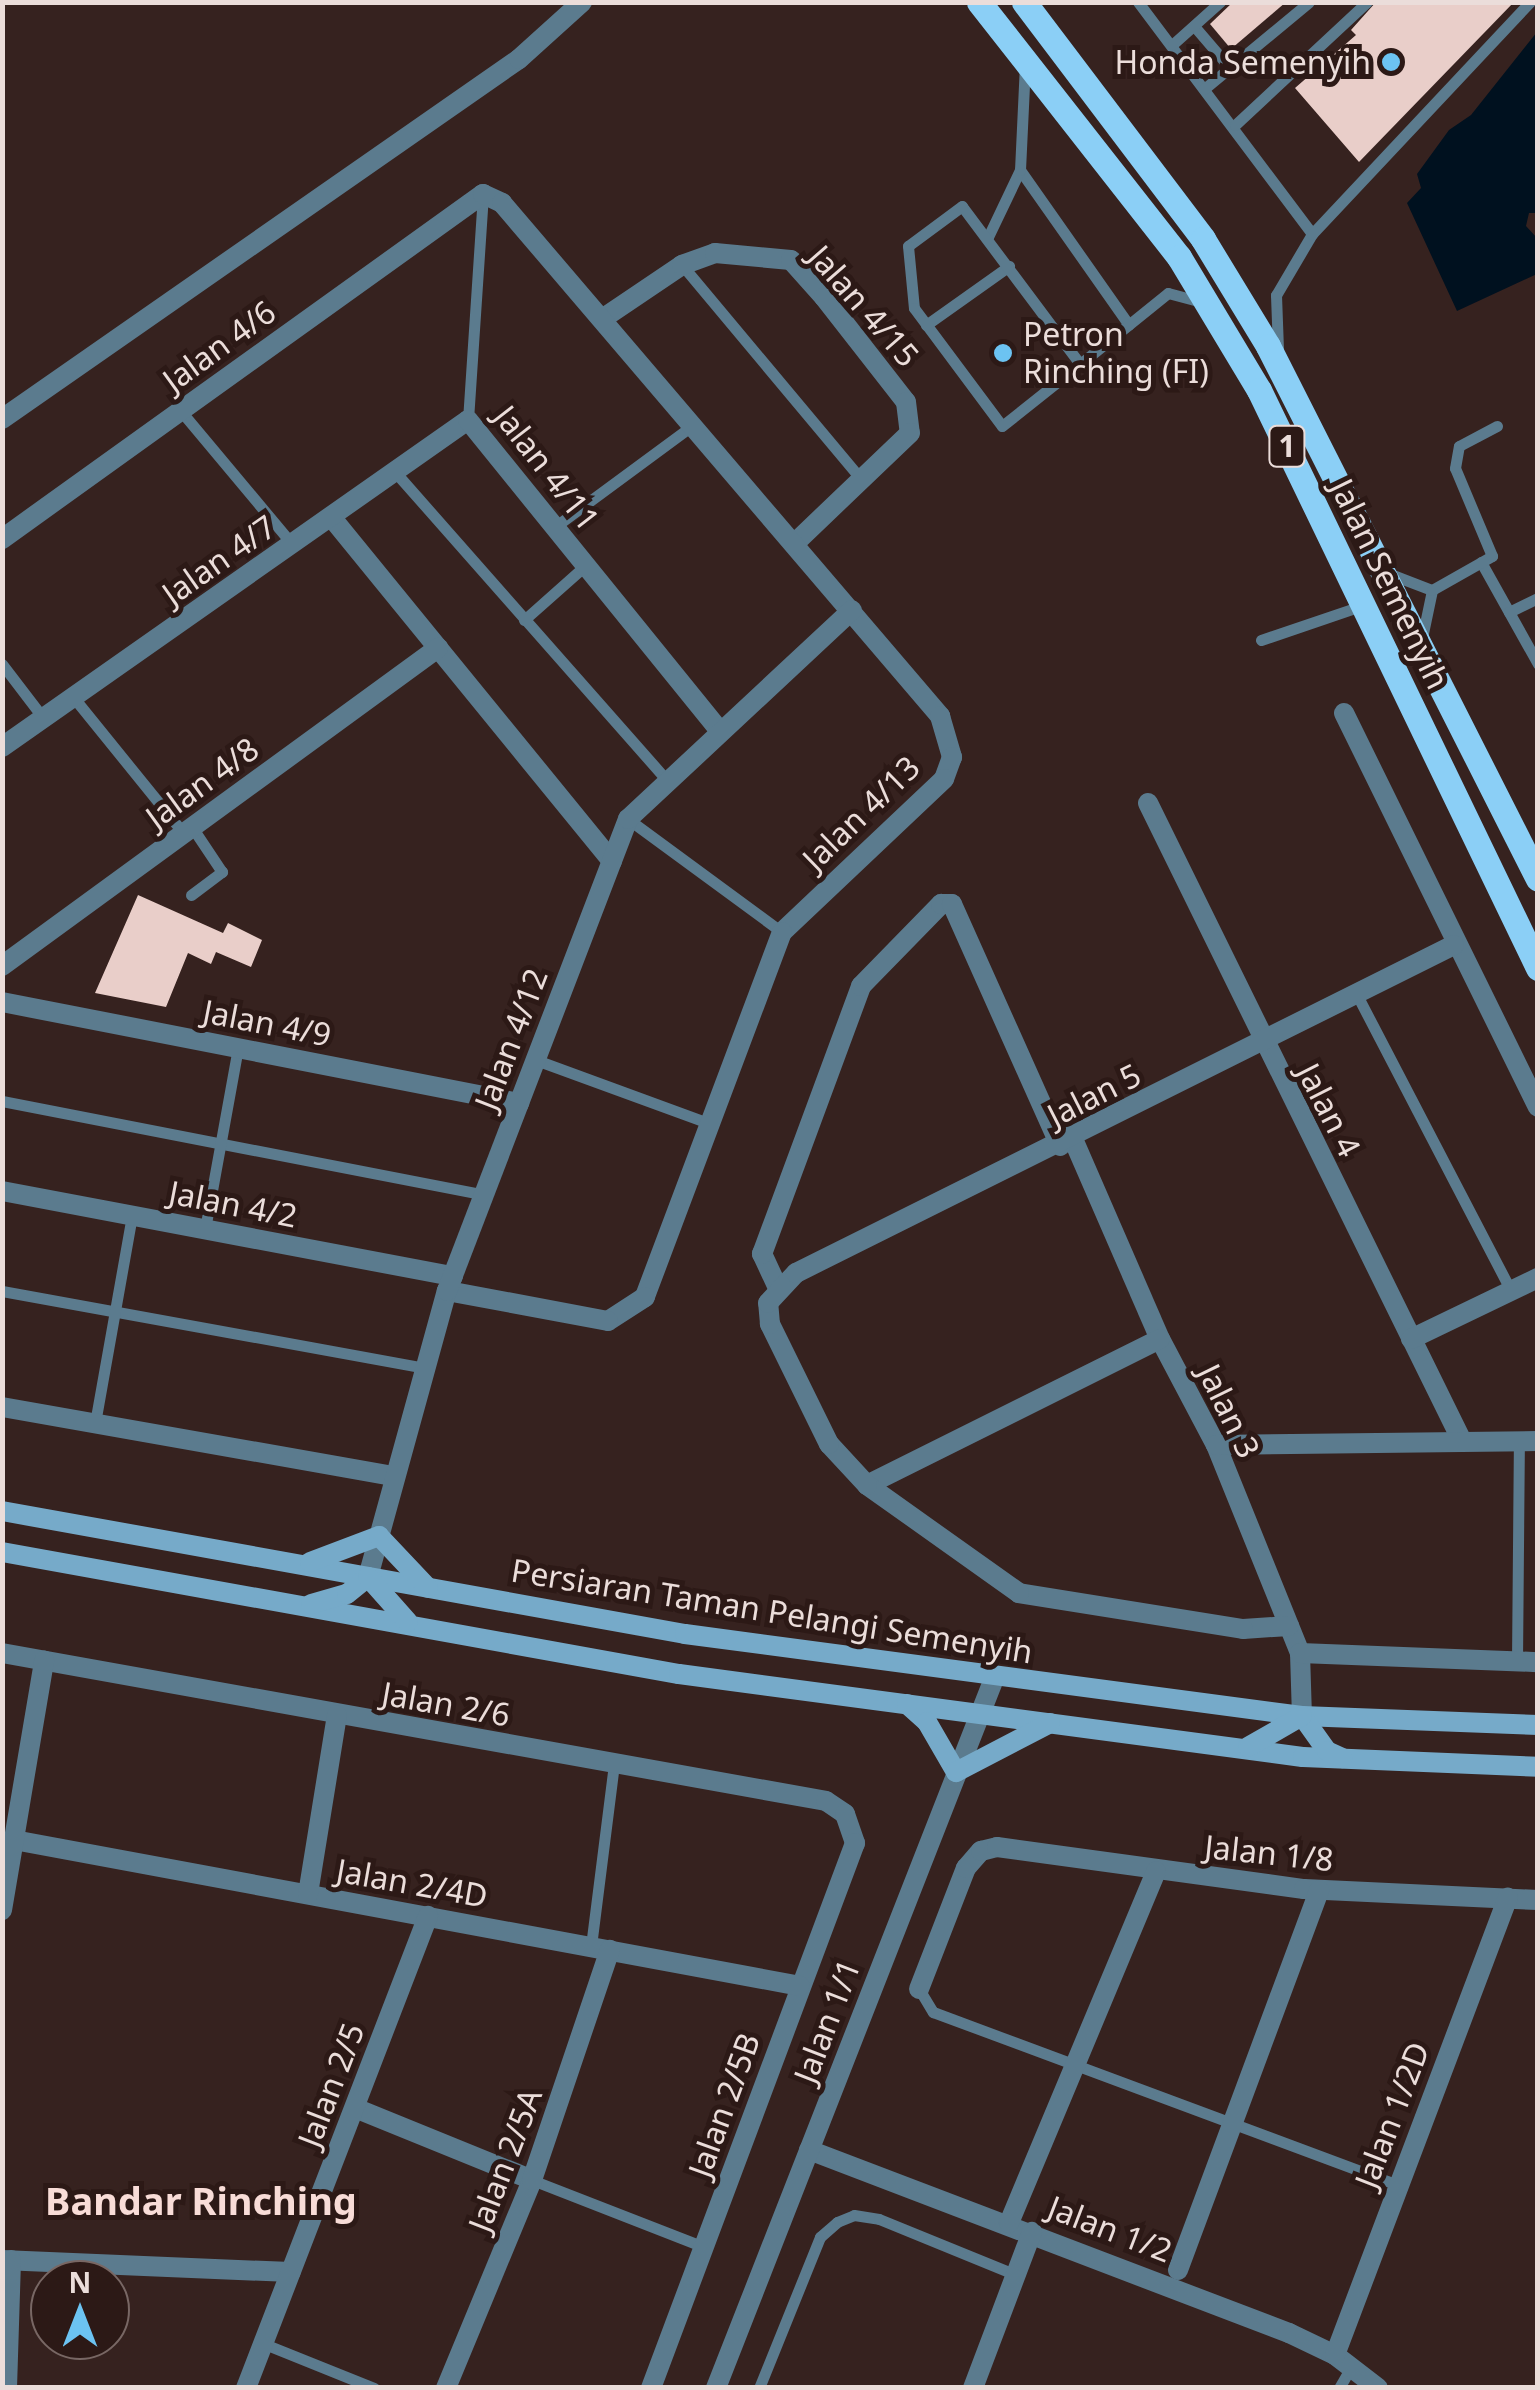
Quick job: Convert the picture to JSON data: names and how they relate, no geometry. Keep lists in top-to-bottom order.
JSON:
{
  "streets": {
    "main road": ["1", "Jalan Semenyih"],
    "street": [
      "Jalan 4/15",
      "Jalan 4/6",
      "Jalan 4/11",
      "Jalan 4/7",
      "Jalan 4/8",
      "Jalan 4/13",
      "Jalan 4/9",
      "Jalan 4/12",
      "Jalan 5",
      "Jalan 4",
      "Jalan 4/2",
      "Jalan 3",
      "Persiaran Taman Pelangi Semenyih",
      "Jalan 2/6",
      "Jalan 1/8",
      "Jalan 2/4D",
      "Jalan 1/1",
      "Jalan 2/5",
      "Jalan 2/5B",
      "Jalan 1/2D",
      "Jalan 2/5A",
      "Jalan 1/2"
    ]
  },
  "crossings": [
    ["Jalan 4/15", "Jalan 4/13"],
    ["Jalan 4/6", "Jalan 4/11"],
    ["Jalan 4/6", "Jalan 4/13"],
    ["Jalan 4/11", "Jalan 4/7"],
    ["Jalan 4/11", "Jalan 4/13"],
    ["Jalan 4/11", "Jalan 4/12"],
    ["Jalan 4/13", "Jalan 4/12"],
    ["Jalan 4/13", "Jalan 4/2"],
    ["Jalan 4/9", "Jalan 4/12"],
    ["Jalan 4/12", "Jalan 4/2"],
    ["Jalan 4/12", "Persiaran Taman Pelangi Semenyih"],
    ["Jalan 5", "Jalan 4"],
    ["Jalan 5", "Jalan 3"],
    ["Jalan 3", "Persiaran Taman Pelangi Semenyih"],
    ["Persiaran Taman Pelangi Semenyih", "Jalan 1/1"],
    ["Jalan 2/6", "Jalan 2/5B"],
    ["Jalan 1/8", "Jalan 1/2D"],
    ["Jalan 2/4D", "Jalan 2/5"],
    ["Jalan 2/4D", "Jalan 2/5B"],
    ["Jalan 2/4D", "Jalan 2/5A"],
    ["Jalan 1/1", "Jalan 1/2"],
    ["Jalan 1/2D", "Jalan 1/2"]
  ],
  "districts": ["Bandar Rinching"],
  "places": ["Honda Semenyih", "Petron Rinching (FI)"],
  "north": "top"
}
